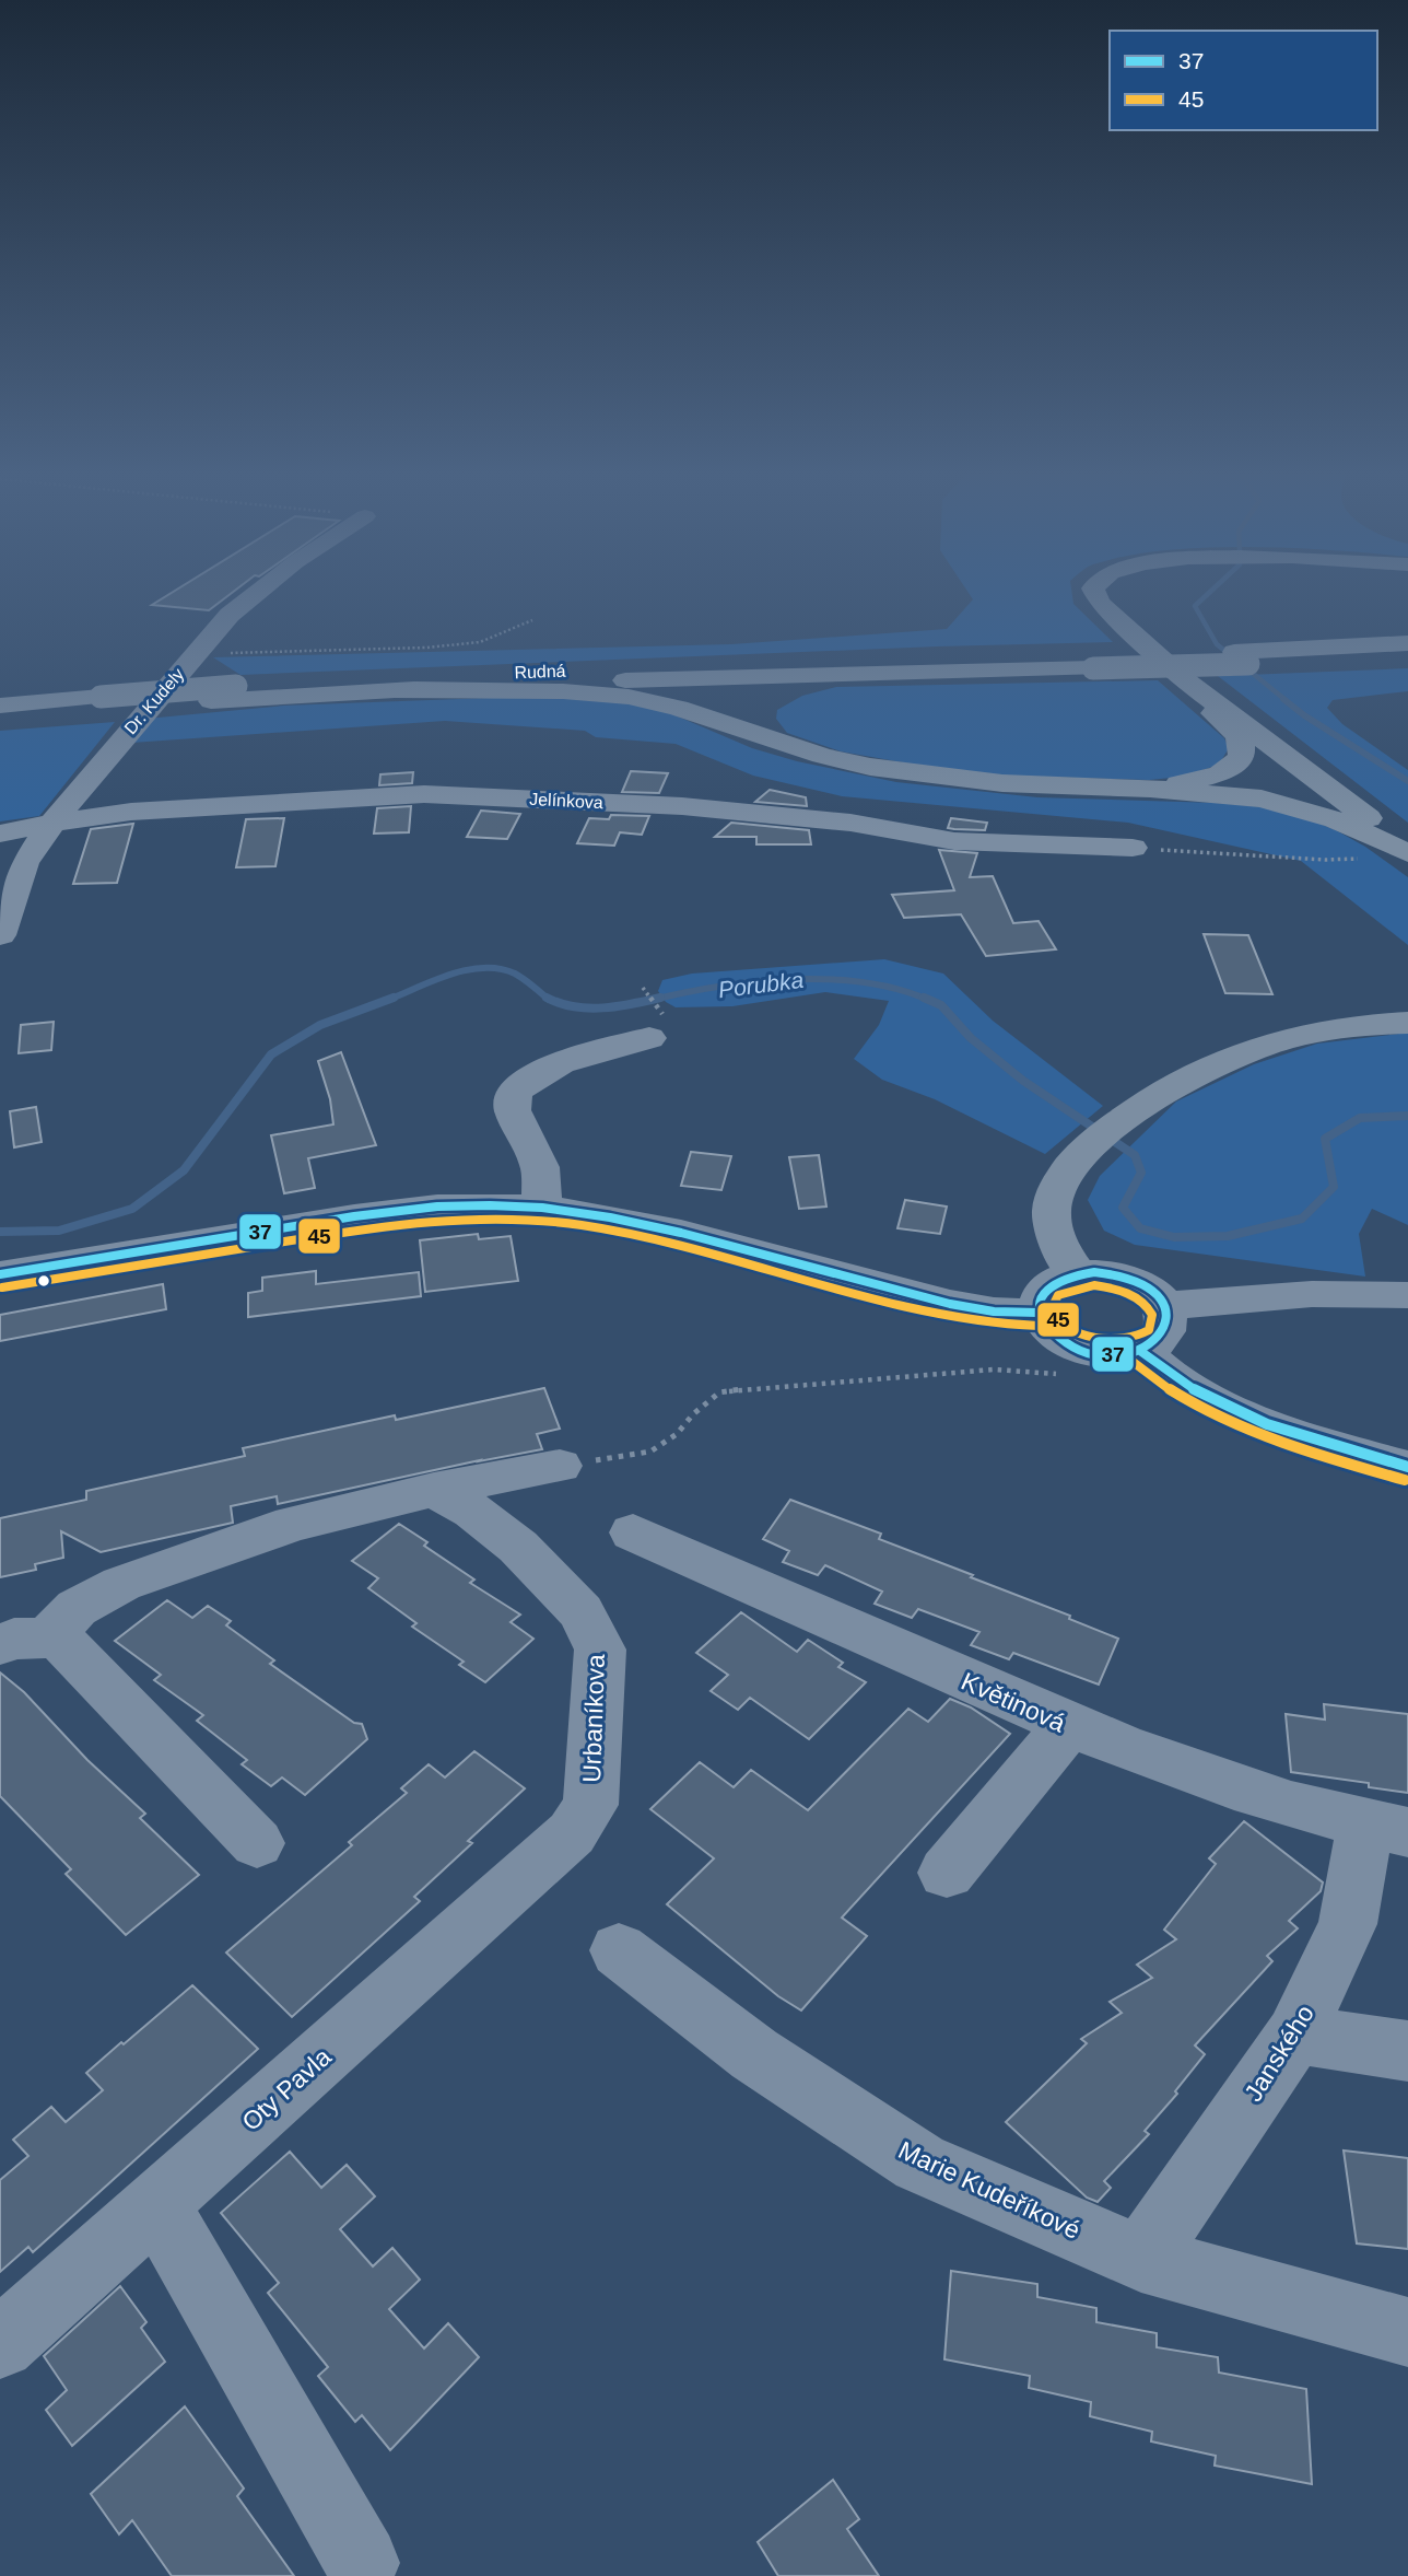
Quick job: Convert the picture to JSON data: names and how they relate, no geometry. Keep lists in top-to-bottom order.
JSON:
{
  "streets": {
    "highway": ["Rudná"],
    "street": [
      "Dr. Kudely",
      "Jelínkova",
      "Květinová",
      "Urbaníkova",
      "Janského",
      "Oty Pavla",
      "Marie Kudeříkové"
    ]
  },
  "crossings": [
    ["Dr. Kudely", "Jelínkova"],
    ["Květinová", "Janského"],
    ["Urbaníkova", "Oty Pavla"],
    ["Janského", "Marie Kudeříkové"]
  ],
  "water": ["Porubka"],
  "lines": ["transit line 37", "transit line 45"],
  "legend": ["37", "45"]
}
